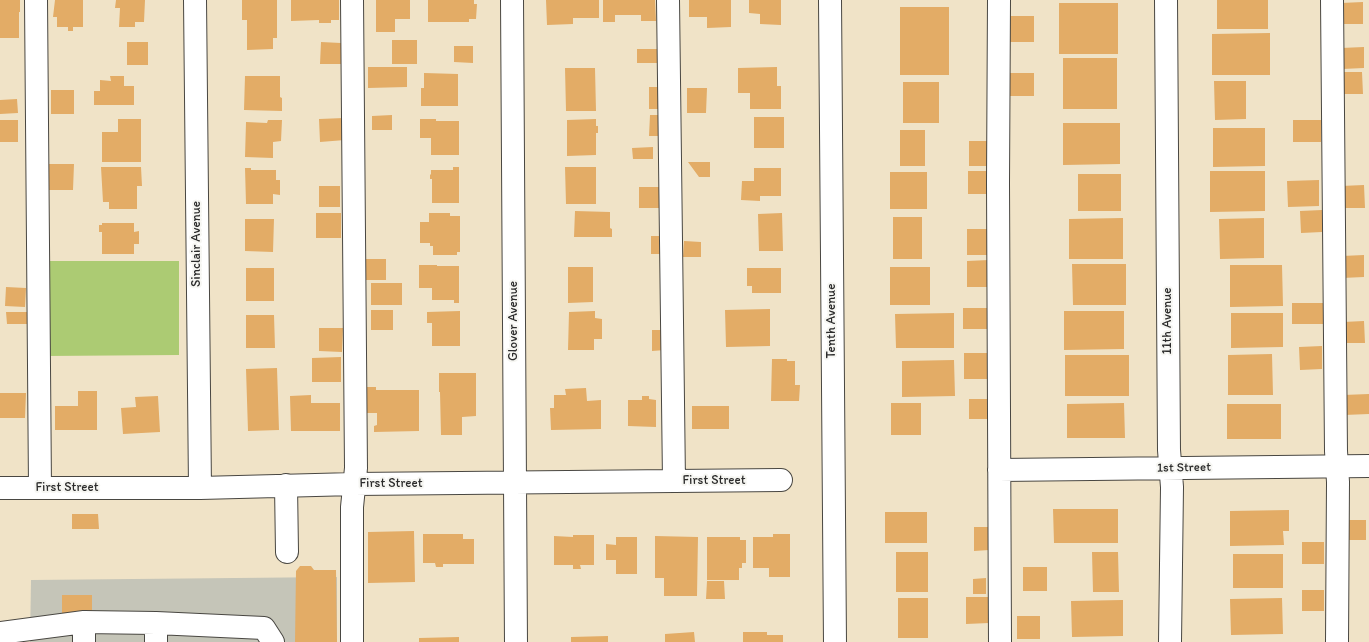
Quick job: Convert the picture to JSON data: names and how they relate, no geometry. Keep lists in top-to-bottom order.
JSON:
{
  "streets": {
    "street": [
      "Sinclair Avenue",
      "Glover Avenue",
      "Tenth Avenue",
      "11th Avenue",
      "1st Street",
      "First Street"
    ]
  },
  "crossings": [
    ["Sinclair Avenue", "First Street"],
    ["Glover Avenue", "First Street"],
    ["11th Avenue", "1st Street"]
  ]
}
